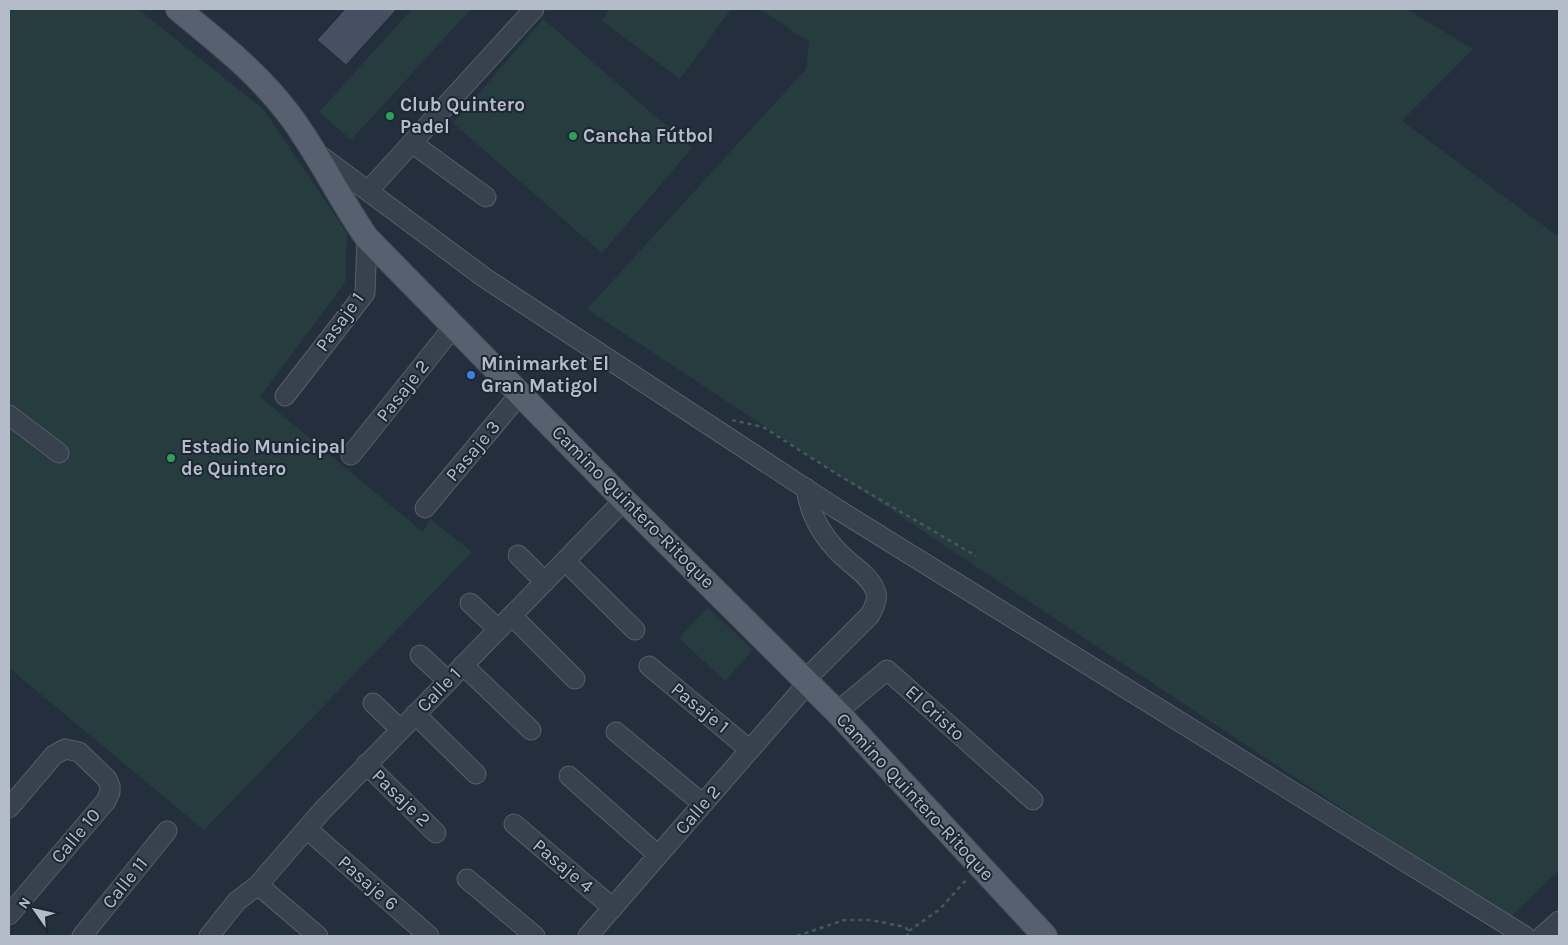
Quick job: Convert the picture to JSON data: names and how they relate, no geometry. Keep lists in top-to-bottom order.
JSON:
{
  "streets": {
    "main road": ["Camino Quintero-Ritoque"],
    "street": [
      "Pasaje 1",
      "Pasaje 2",
      "Pasaje 3",
      "Calle 1",
      "El Cristo",
      "Calle 2",
      "Calle 10",
      "Pasaje 4",
      "Calle 11",
      "Pasaje 6"
    ]
  },
  "crossings": [
    ["Pasaje 1", "Camino Quintero-Ritoque"],
    ["Pasaje 1", "Calle 2"],
    ["Pasaje 2", "Camino Quintero-Ritoque"],
    ["Pasaje 2", "Calle 1"],
    ["Pasaje 3", "Camino Quintero-Ritoque"],
    ["Camino Quintero-Ritoque", "Calle 1"],
    ["Camino Quintero-Ritoque", "El Cristo"],
    ["Camino Quintero-Ritoque", "Calle 2"],
    ["Calle 1", "Pasaje 6"],
    ["Calle 2", "Pasaje 4"]
  ],
  "places": [
    "Club Quintero Padel",
    "Cancha Fútbol",
    "Minimarket El Gran Matigol",
    "Estadio Municipal de Quintero"
  ],
  "north": "top left"
}
